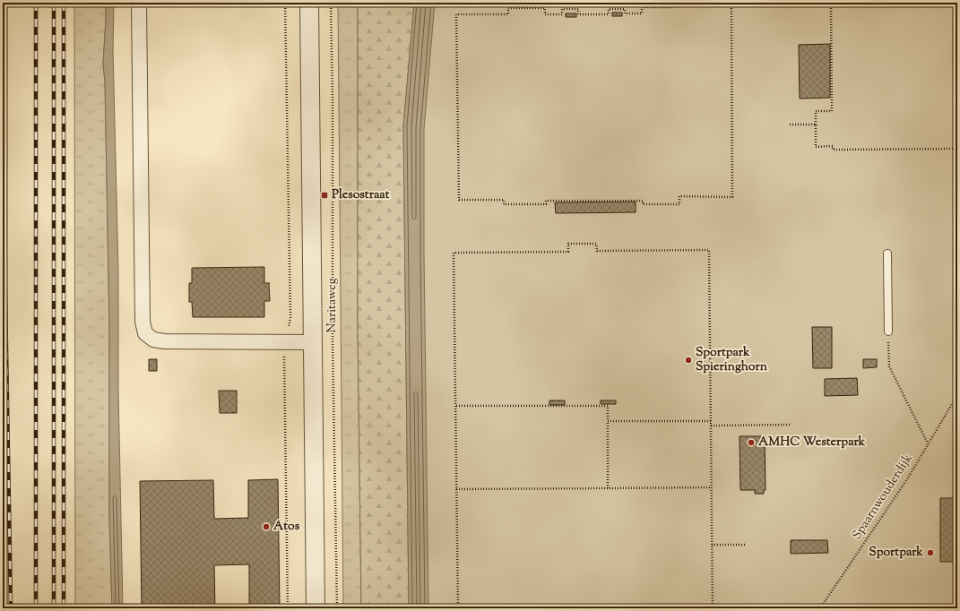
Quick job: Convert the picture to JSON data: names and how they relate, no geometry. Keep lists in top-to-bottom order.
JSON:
{
  "streets": {
    "street": ["Naritaweg"],
    "path": ["Spaarnwouderdijk"]
  },
  "places": {
    "transit": ["Plesostraat"],
    "other": [
      "Sportpark Spieringhorn",
      "AMHC Westerpark",
      "Atos",
      "Sportpark"
    ]
  }
}
